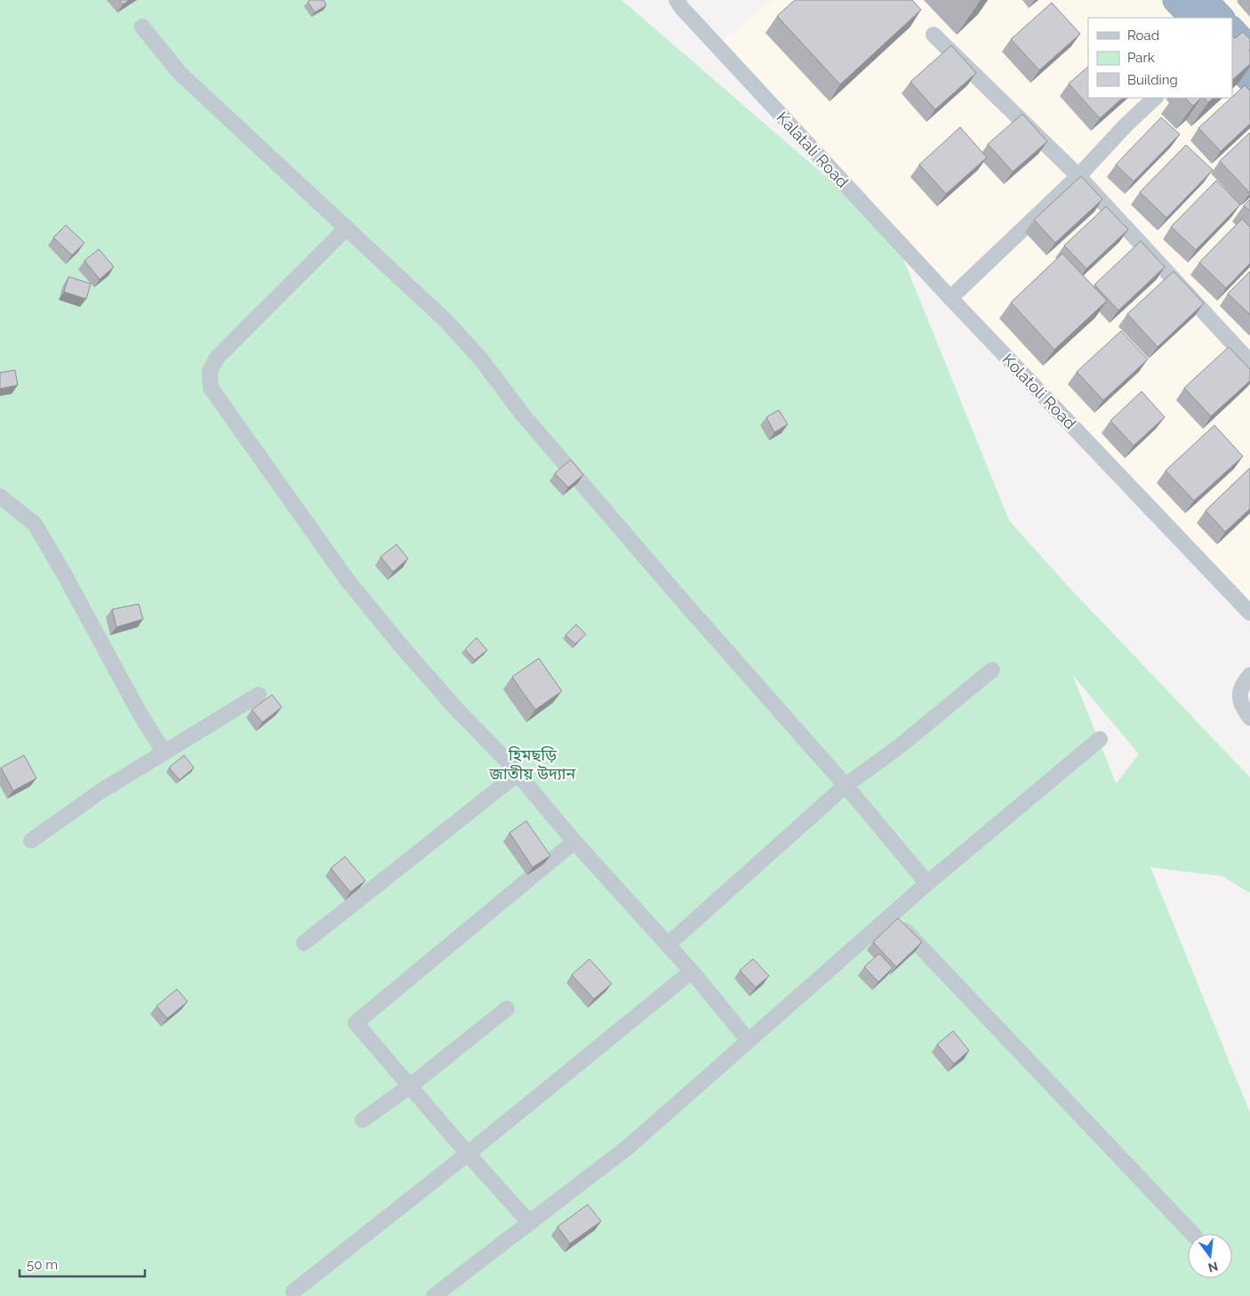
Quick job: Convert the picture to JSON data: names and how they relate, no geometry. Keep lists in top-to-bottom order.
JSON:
{
  "streets": {
    "street": ["Kalatali Road", "Kolatoli Road"]
  },
  "crossings": [
    ["Kalatali Road", "Kolatoli Road"]
  ],
  "parks": ["হিমছড়ি জাতীয় উদ্যান"],
  "legend": ["Road", "Park", "Building"],
  "scale_bar": "50 m",
  "north": "bottom"
}
